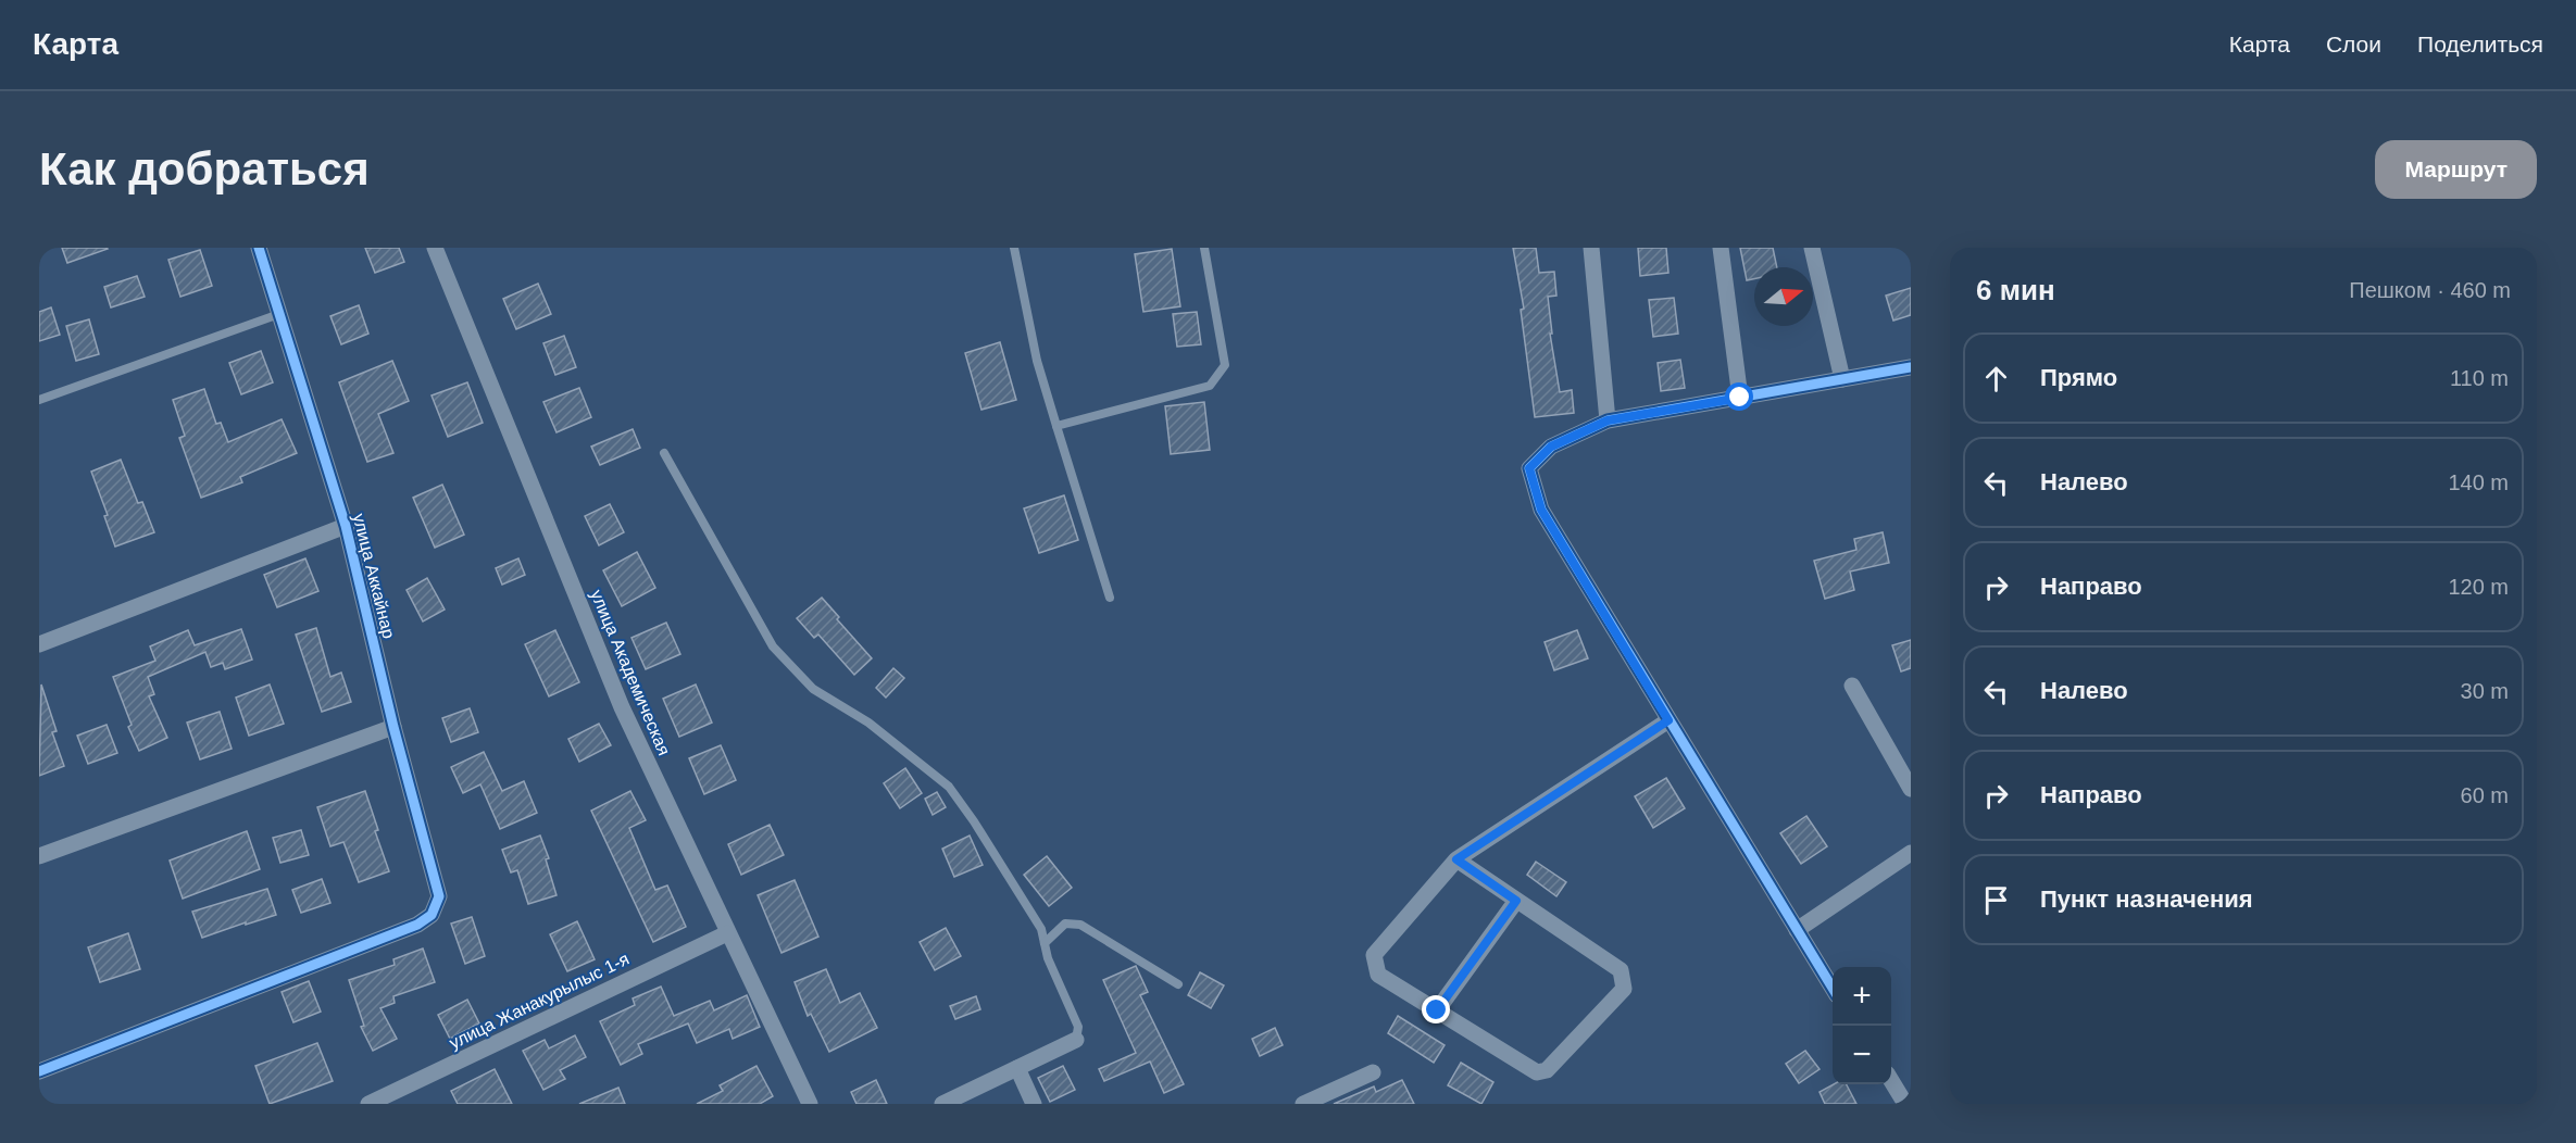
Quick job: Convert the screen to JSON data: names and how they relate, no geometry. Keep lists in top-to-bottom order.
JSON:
{
  "streets": {
    "street": ["улица Аккайнар", "улица Академическая", "улица Жанакурылыс 1-я"]
  },
  "crossings": [
    ["улица Академическая", "улица Жанакурылыс 1-я"]
  ],
  "north": "right",
  "page": {
    "header": "Карта",
    "nav": ["Карта", "Слои", "Поделиться"],
    "buttons": "Маршрут",
    "title": "Как добраться",
    "heading": ["6 мин", "Пешком · 460 m"],
    "list": [
      ["Прямо", "110 m"],
      ["Налево", "140 m"],
      ["Направо", "120 m"],
      ["Налево", "30 m"],
      ["Направо", "60 m"],
      "Пункт назначения"
    ],
    "map_buttons": ["+", "−"]
  }
}
